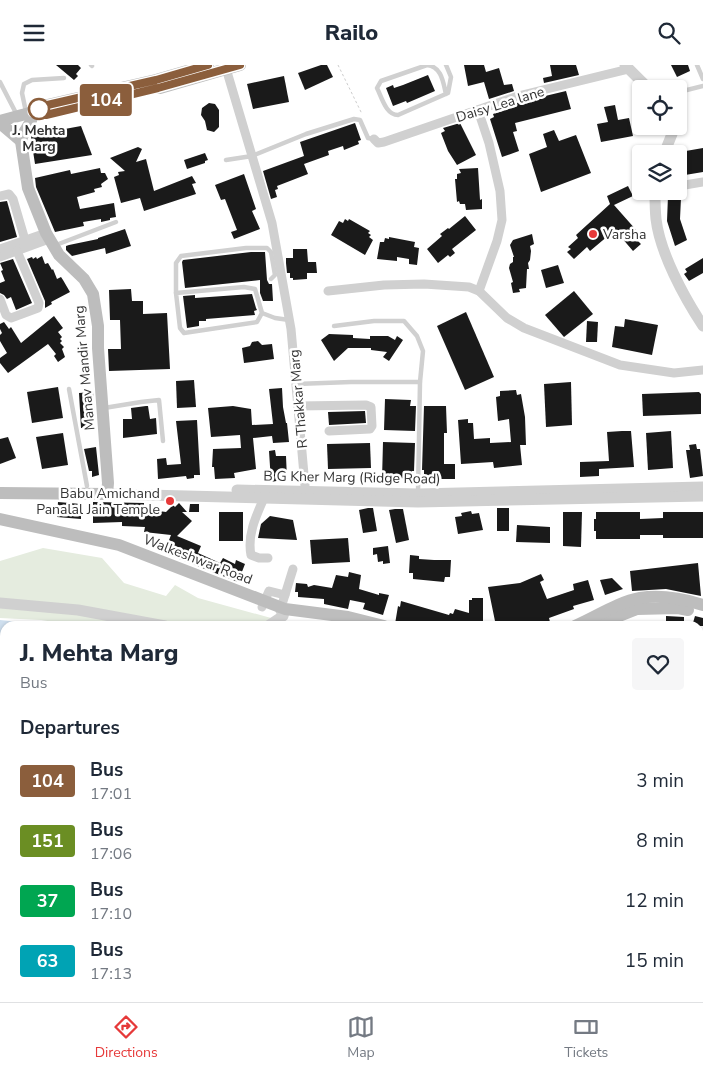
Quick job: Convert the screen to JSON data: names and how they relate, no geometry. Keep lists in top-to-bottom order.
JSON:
{
  "streets": {
    "main road": ["Manav Mandir Marg", "B G Kher Marg (Ridge Road)", "Walkeshwar Road"],
    "street": ["Daisy Lea lane", "R Thakkar Marg"]
  },
  "crossings": [
    ["Manav Mandir Marg", "B G Kher Marg (Ridge Road)"],
    ["R Thakkar Marg", "B G Kher Marg (Ridge Road)"]
  ],
  "places": ["J. Mehta Marg", "Varsha", "Babu Amichand Panalal Jain Temple"],
  "lines": ["bus line 104"],
  "page": {
    "header": "Railo",
    "on_map": "104",
    "heading": [
      ["J. Mehta Marg", "Bus"],
      "Departures"
    ],
    "list": [
      {
        "mark": "104",
        "name": "Bus",
        "note": "17:01",
        "value": "3 min"
      },
      {
        "mark": "151",
        "name": "Bus",
        "note": "17:06",
        "value": "8 min"
      },
      {
        "mark": "37",
        "name": "Bus",
        "note": "17:10",
        "value": "12 min"
      },
      {
        "mark": "63",
        "name": "Bus",
        "note": "17:13",
        "value": "15 min"
      }
    ],
    "tabs": ["Directions", "Map", "Tickets"]
  }
}
